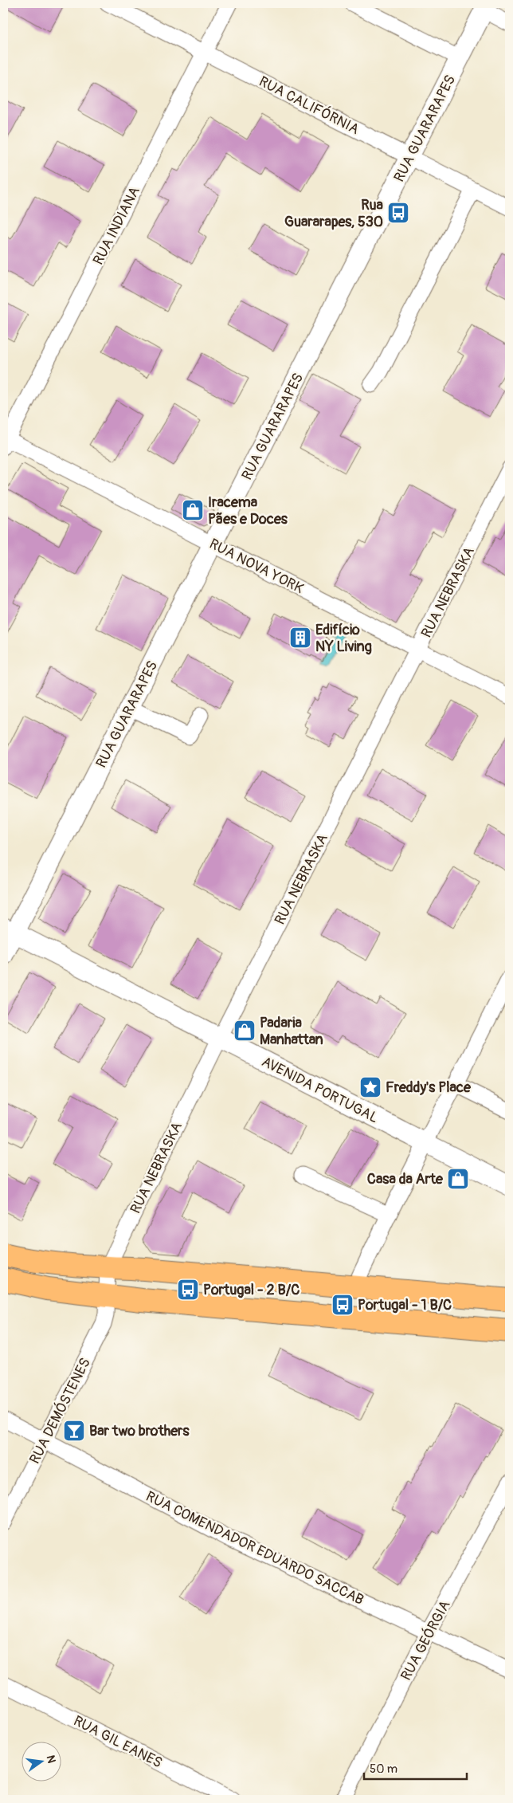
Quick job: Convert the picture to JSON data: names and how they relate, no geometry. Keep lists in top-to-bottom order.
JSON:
{
  "streets": {
    "street": [
      "RUA CALIFÓRNIA",
      "RUA GUARARAPES",
      "RUA INDIANA",
      "RUA NOVA YORK",
      "RUA NEBRASKA",
      "AVENIDA PORTUGAL",
      "RUA DEMÓSTENES",
      "RUA COMENDADOR EDUARDO SACCAB",
      "RUA GEÓRGIA",
      "RUA GIL EANES"
    ]
  },
  "crossings": [
    ["RUA CALIFÓRNIA", "RUA GUARARAPES"],
    ["RUA CALIFÓRNIA", "RUA INDIANA"],
    ["RUA GUARARAPES", "RUA NOVA YORK"],
    ["RUA GUARARAPES", "AVENIDA PORTUGAL"],
    ["RUA INDIANA", "RUA NOVA YORK"],
    ["RUA NOVA YORK", "RUA NEBRASKA"],
    ["RUA NEBRASKA", "AVENIDA PORTUGAL"],
    ["RUA NEBRASKA", "RUA DEMÓSTENES"],
    ["RUA DEMÓSTENES", "RUA COMENDADOR EDUARDO SACCAB"],
    ["RUA COMENDADOR EDUARDO SACCAB", "RUA GEÓRGIA"]
  ],
  "places": {
    "bus stop": ["Rua Guararapes, 530", "Portugal - 2 B/C", "Portugal - 1 B/C"],
    "shop": ["Iracema Pães e Doces", "Padaria Manhattan", "Casa da Arte"],
    "building": ["Edifício NY Living"],
    "place": ["Freddy's Place"],
    "bar": ["Bar two brothers"]
  },
  "scale_bar": "50 m",
  "north": "right"
}
